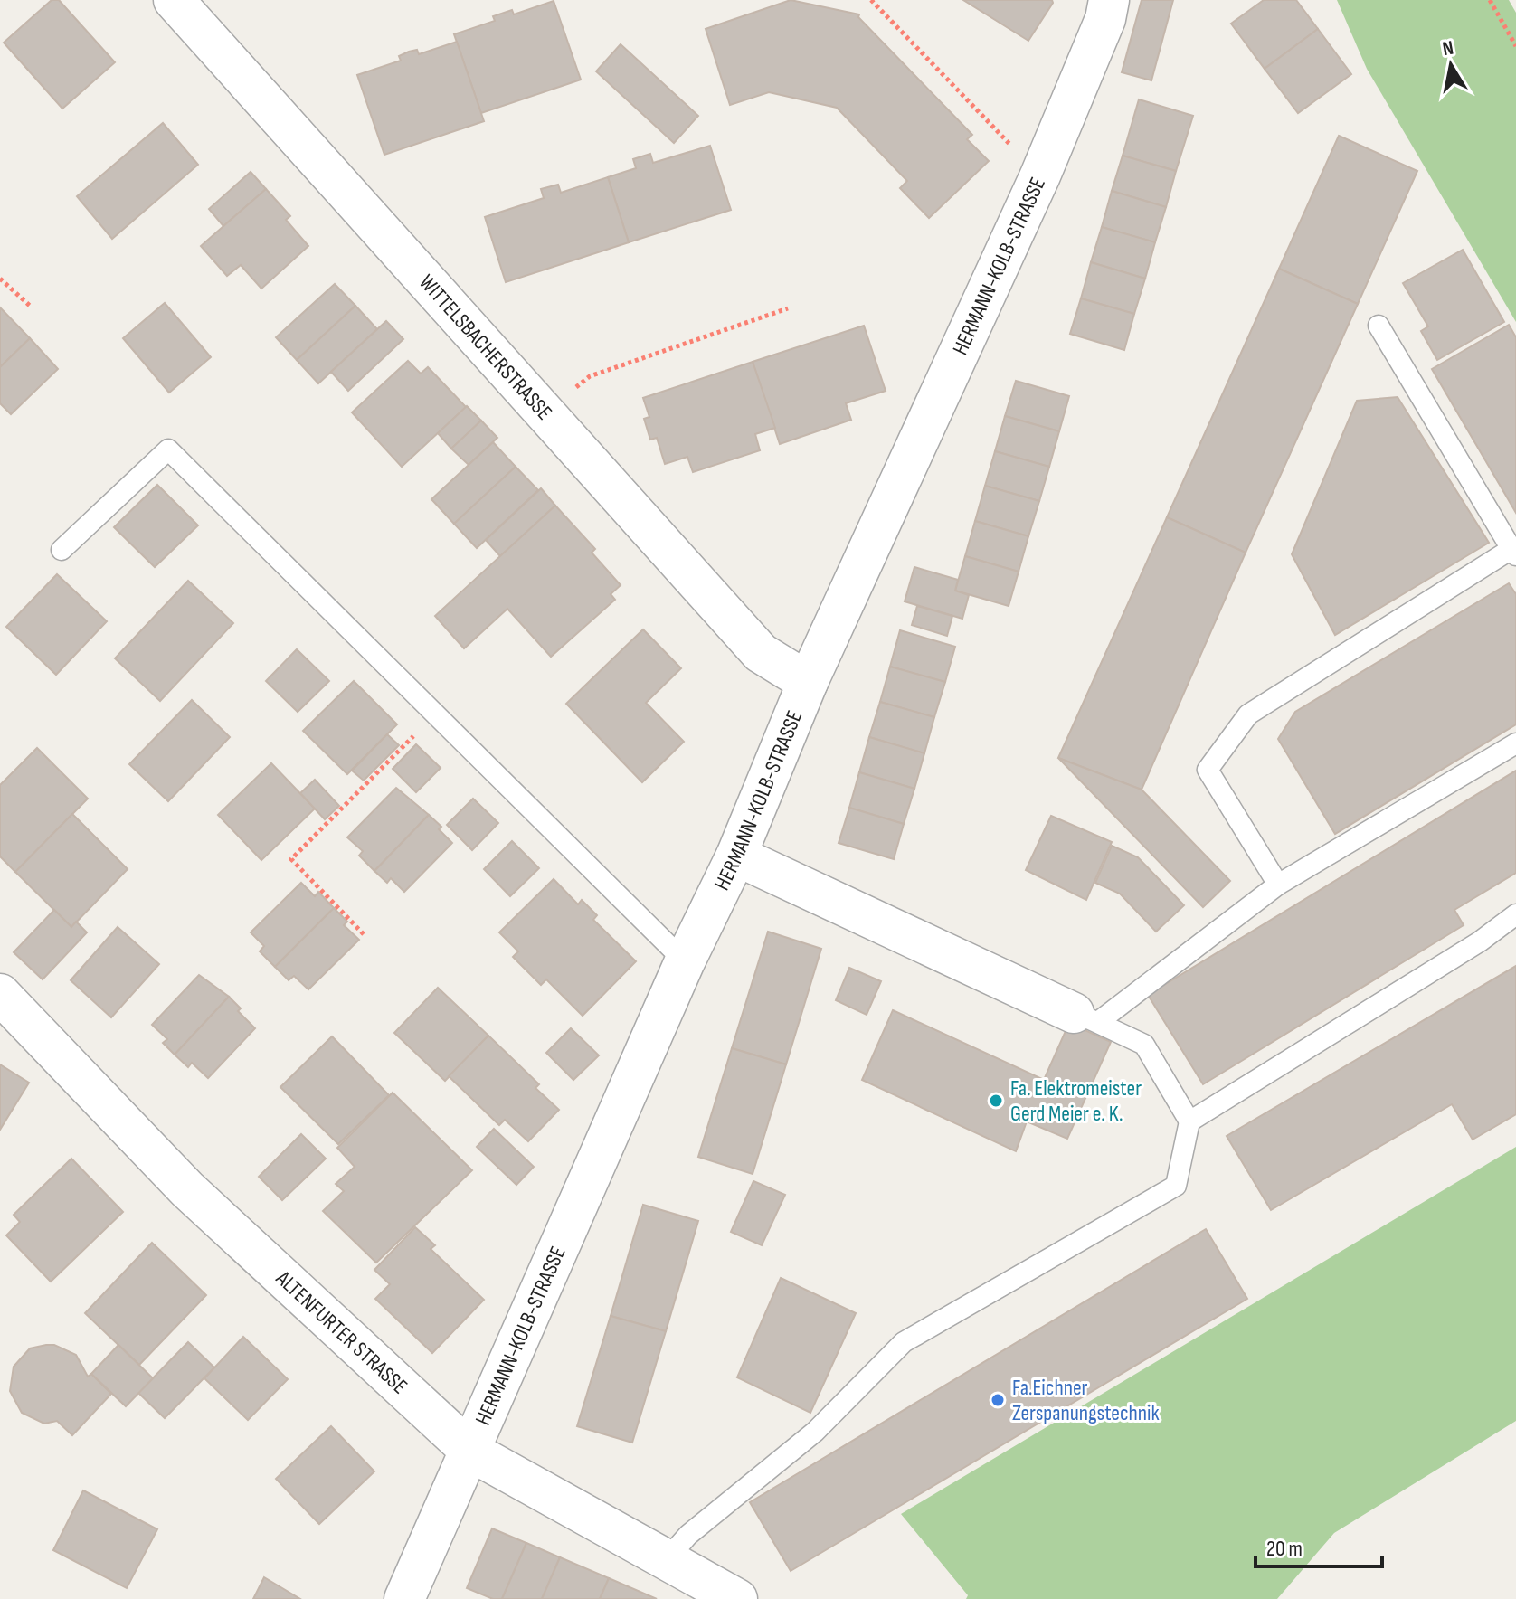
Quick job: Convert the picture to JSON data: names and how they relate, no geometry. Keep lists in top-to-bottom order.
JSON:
{
  "streets": {
    "street": ["HERMANN-KOLB-STRASSE", "WITTELSBACHERSTRASSE", "ALTENFURTER STRASSE"]
  },
  "crossings": [
    ["HERMANN-KOLB-STRASSE", "WITTELSBACHERSTRASSE"],
    ["HERMANN-KOLB-STRASSE", "ALTENFURTER STRASSE"]
  ],
  "places": ["Fa. Elektromeister Gerd Meier e. K.", "Fa.Eichner Zerspanungstechnik"],
  "scale_bar": "20 m",
  "north": "top"
}
